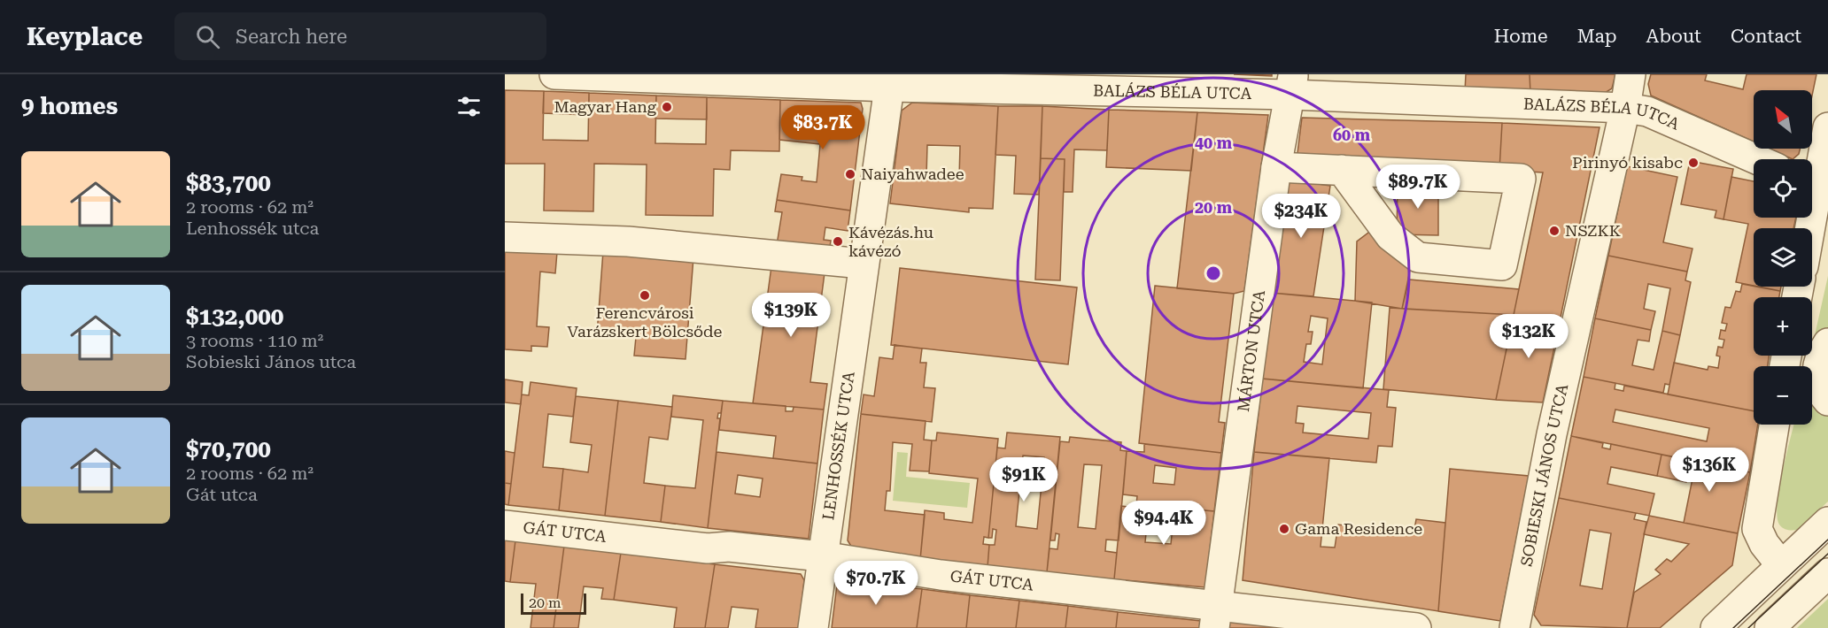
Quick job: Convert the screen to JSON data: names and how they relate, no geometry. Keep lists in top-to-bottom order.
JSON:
{
  "streets": {
    "street": [
      "BALÁZS BÉLA UTCA",
      "MÁRTON UTCA",
      "LENHOSSÉK UTCA",
      "SOBIESKI JÁNOS UTCA",
      "GÁT UTCA"
    ]
  },
  "crossings": [
    ["BALÁZS BÉLA UTCA", "MÁRTON UTCA"],
    ["BALÁZS BÉLA UTCA", "LENHOSSÉK UTCA"],
    ["BALÁZS BÉLA UTCA", "SOBIESKI JÁNOS UTCA"],
    ["MÁRTON UTCA", "GÁT UTCA"],
    ["LENHOSSÉK UTCA", "GÁT UTCA"]
  ],
  "places": [
    "Magyar Hang",
    "Pirinyó kisabc",
    "Naiyahwadee",
    "NSZKK",
    "Kávézás.hu kávézó",
    "Ferencvárosi Varázskert Bölcsőde",
    "Gama Residence"
  ],
  "scale_bar": "20 m",
  "north": "top left",
  "page": {
    "header": "Keyplace",
    "search": "Search here",
    "nav": [
      "Home",
      "Map",
      "About",
      "Contact"
    ],
    "heading": "9 homes",
    "map_buttons": ["+", "−"],
    "price": [
      "$83.7K",
      "$89.7K",
      "$234K",
      "$139K",
      "$132K",
      "$136K",
      "$91K",
      "$94.4K",
      "$70.7K"
    ],
    "list": [
      {
        "name": "$83,700",
        "note": "2 rooms · 62 m² · Lenhossék utca"
      },
      {
        "name": "$132,000",
        "note": "3 rooms · 110 m² · Sobieski János utca"
      },
      {
        "name": "$70,700",
        "note": "2 rooms · 62 m² · Gát utca"
      }
    ],
    "scale": "20 m"
  },
  "rings": ["60 m", "40 m", "20 m"]
}
